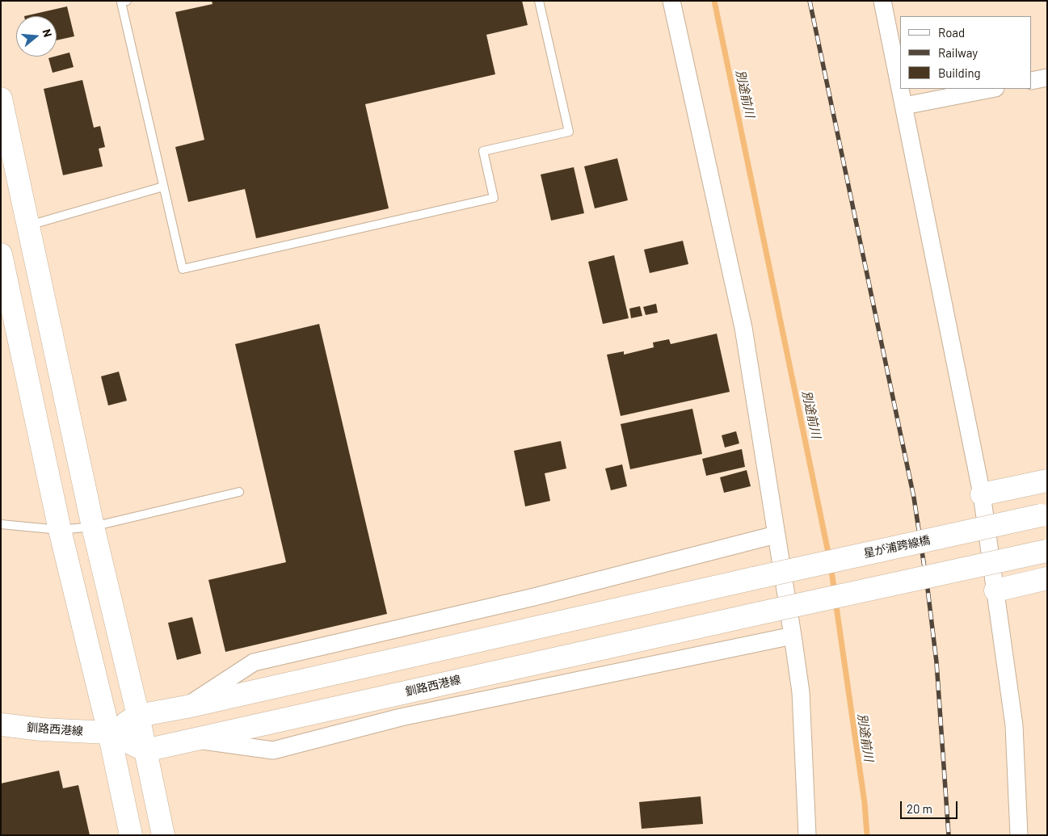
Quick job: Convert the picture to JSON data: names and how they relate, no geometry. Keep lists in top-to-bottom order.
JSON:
{
  "streets": {
    "main road": ["星が浦跨線橋", "釧路西港線"]
  },
  "water": ["別途前川"],
  "legend": ["Road", "Railway", "Building"],
  "scale_bar": "20 m",
  "north": "right"
}
